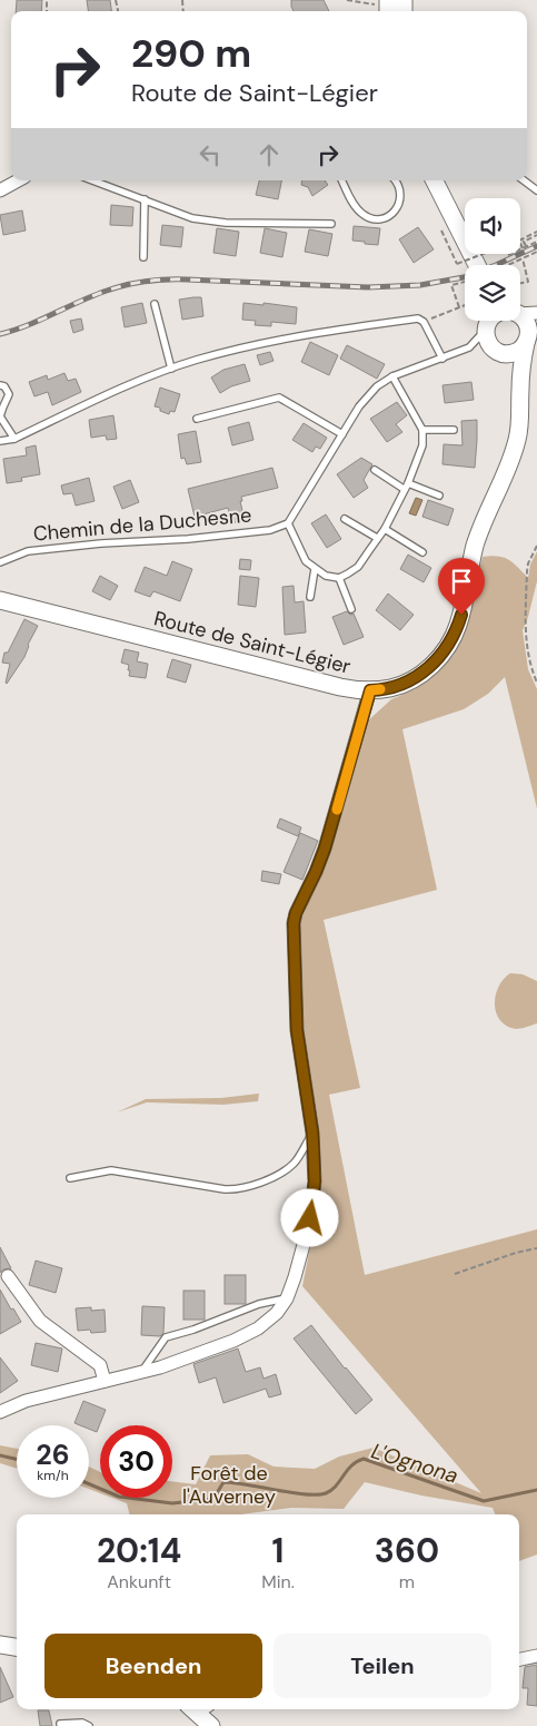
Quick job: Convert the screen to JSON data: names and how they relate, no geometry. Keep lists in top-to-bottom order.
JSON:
{
  "streets": {
    "main road": ["Route de Saint-Légier"],
    "lane": ["Chemin de la Duchesne"]
  },
  "water": ["L'Ognona"],
  "parks": ["Forêt de l'Auverney"],
  "page": {
    "turn": ["290 m", "Route de Saint-Légier"],
    "speed": "26 km/h",
    "limit": "30",
    "eta": [
      "20:14",
      "Ankunft",
      "1",
      "Min.",
      "360",
      "m"
    ],
    "buttons": ["Beenden", "Teilen"]
  }
}
